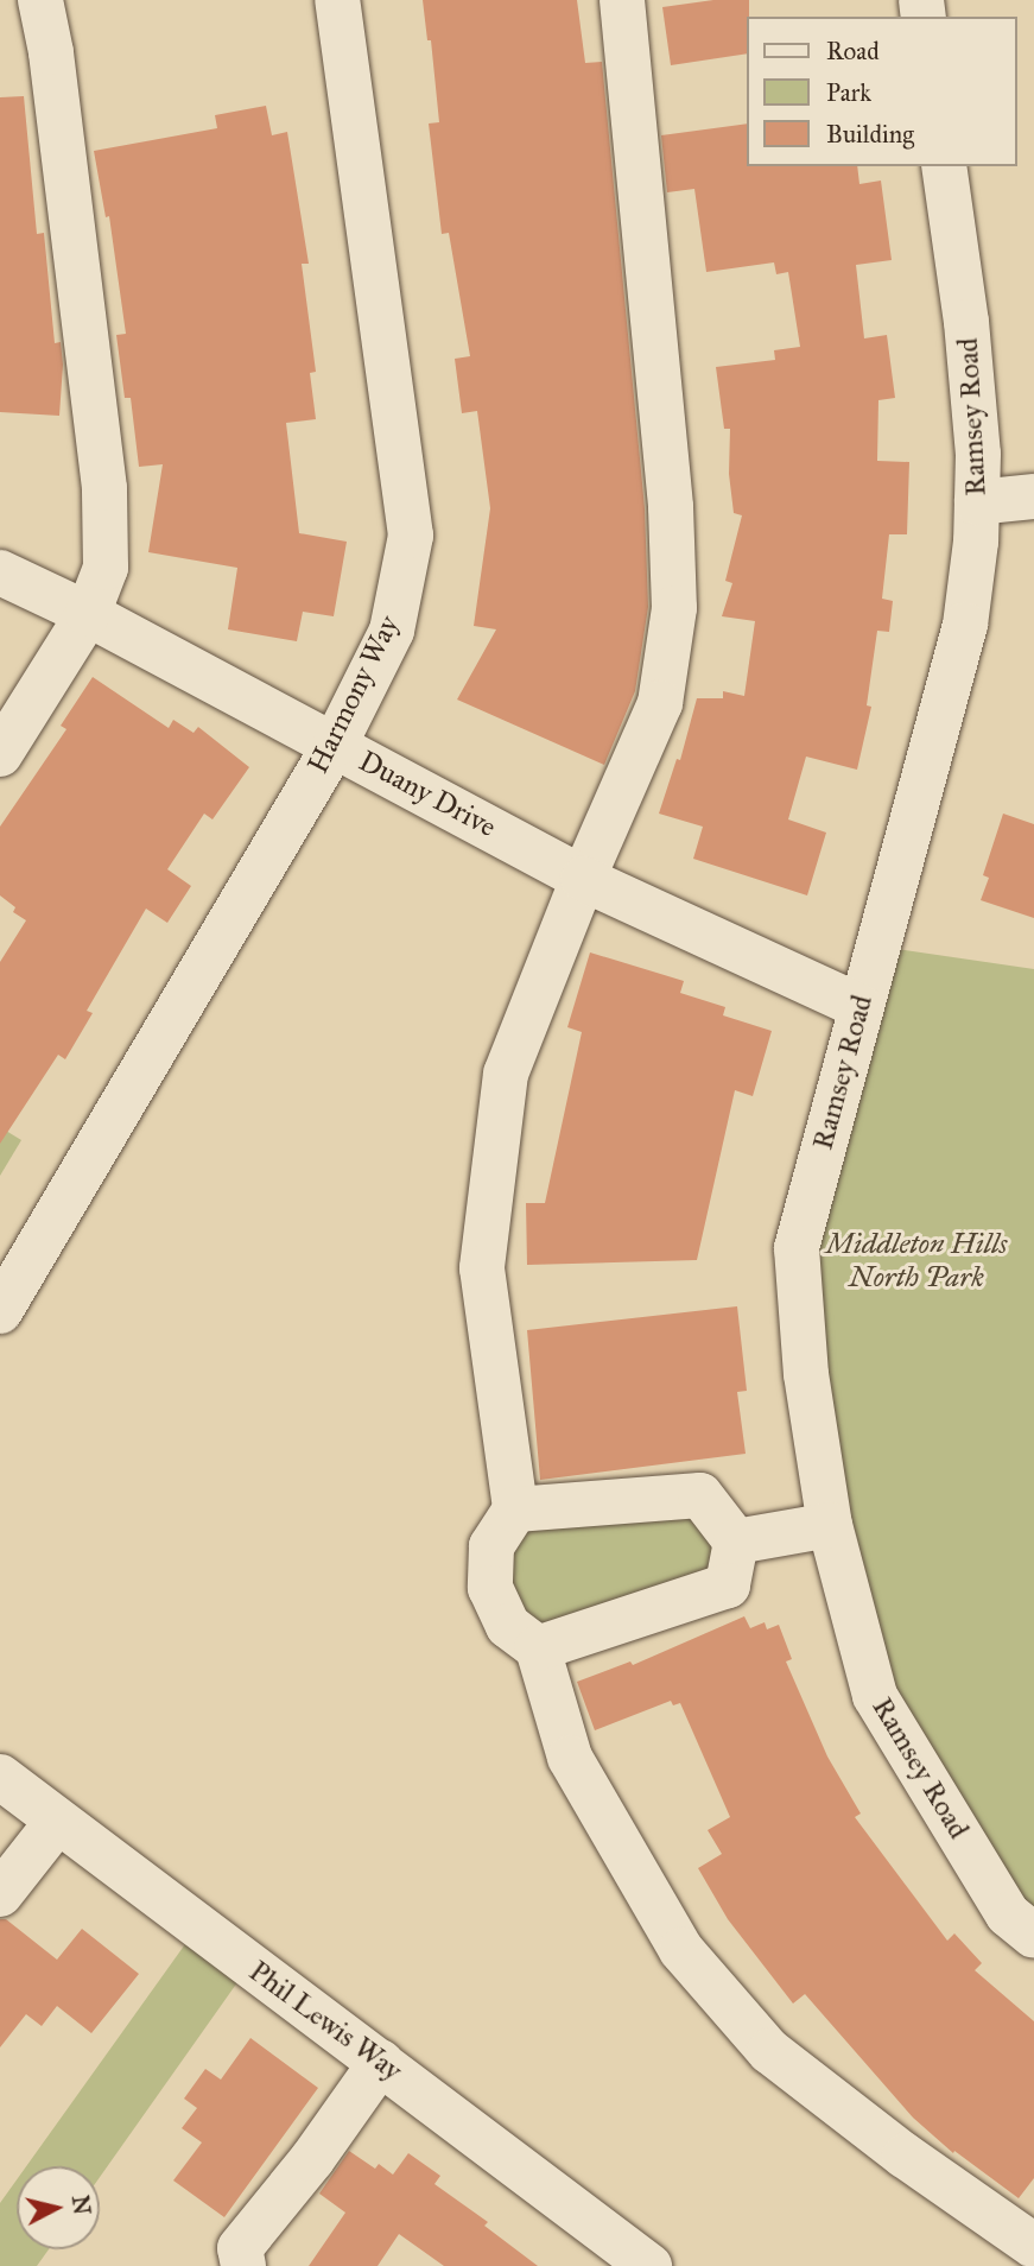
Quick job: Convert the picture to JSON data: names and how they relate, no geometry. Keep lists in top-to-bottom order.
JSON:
{
  "streets": {
    "street": [
      "Ramsey Road",
      "Harmony Way",
      "Duany Drive",
      "Phil Lewis Way"
    ]
  },
  "crossings": [
    ["Ramsey Road", "Duany Drive"],
    ["Harmony Way", "Duany Drive"]
  ],
  "parks": ["Middleton Hills North Park"],
  "legend": ["Road", "Park", "Building"],
  "north": "right"
}
